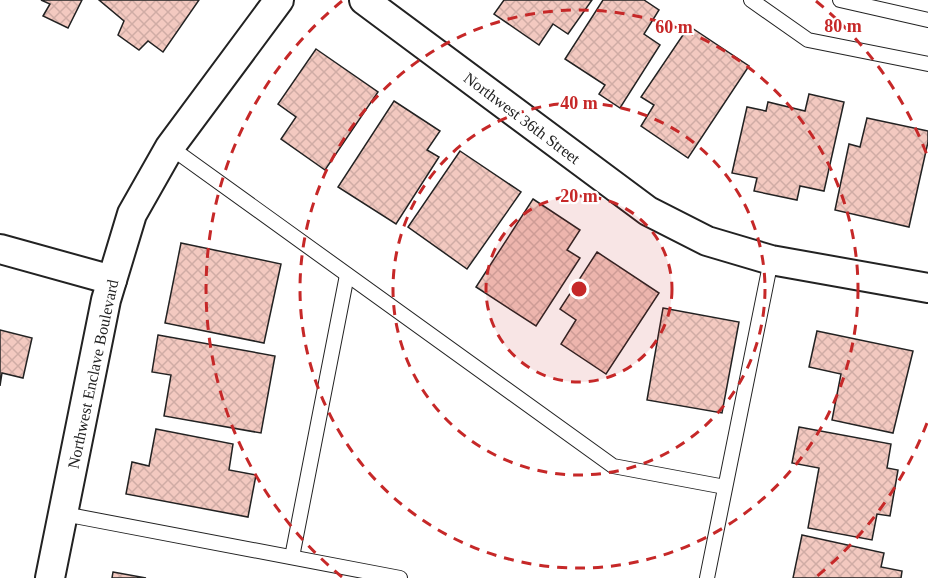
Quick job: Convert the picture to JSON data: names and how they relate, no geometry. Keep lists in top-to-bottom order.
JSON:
{
  "streets": {
    "street": ["Northwest 36th Street", "Northwest Enclave Boulevard"]
  },
  "rings": [
    "80 m",
    "60 m",
    "40 m",
    "20 m"
  ]
}
